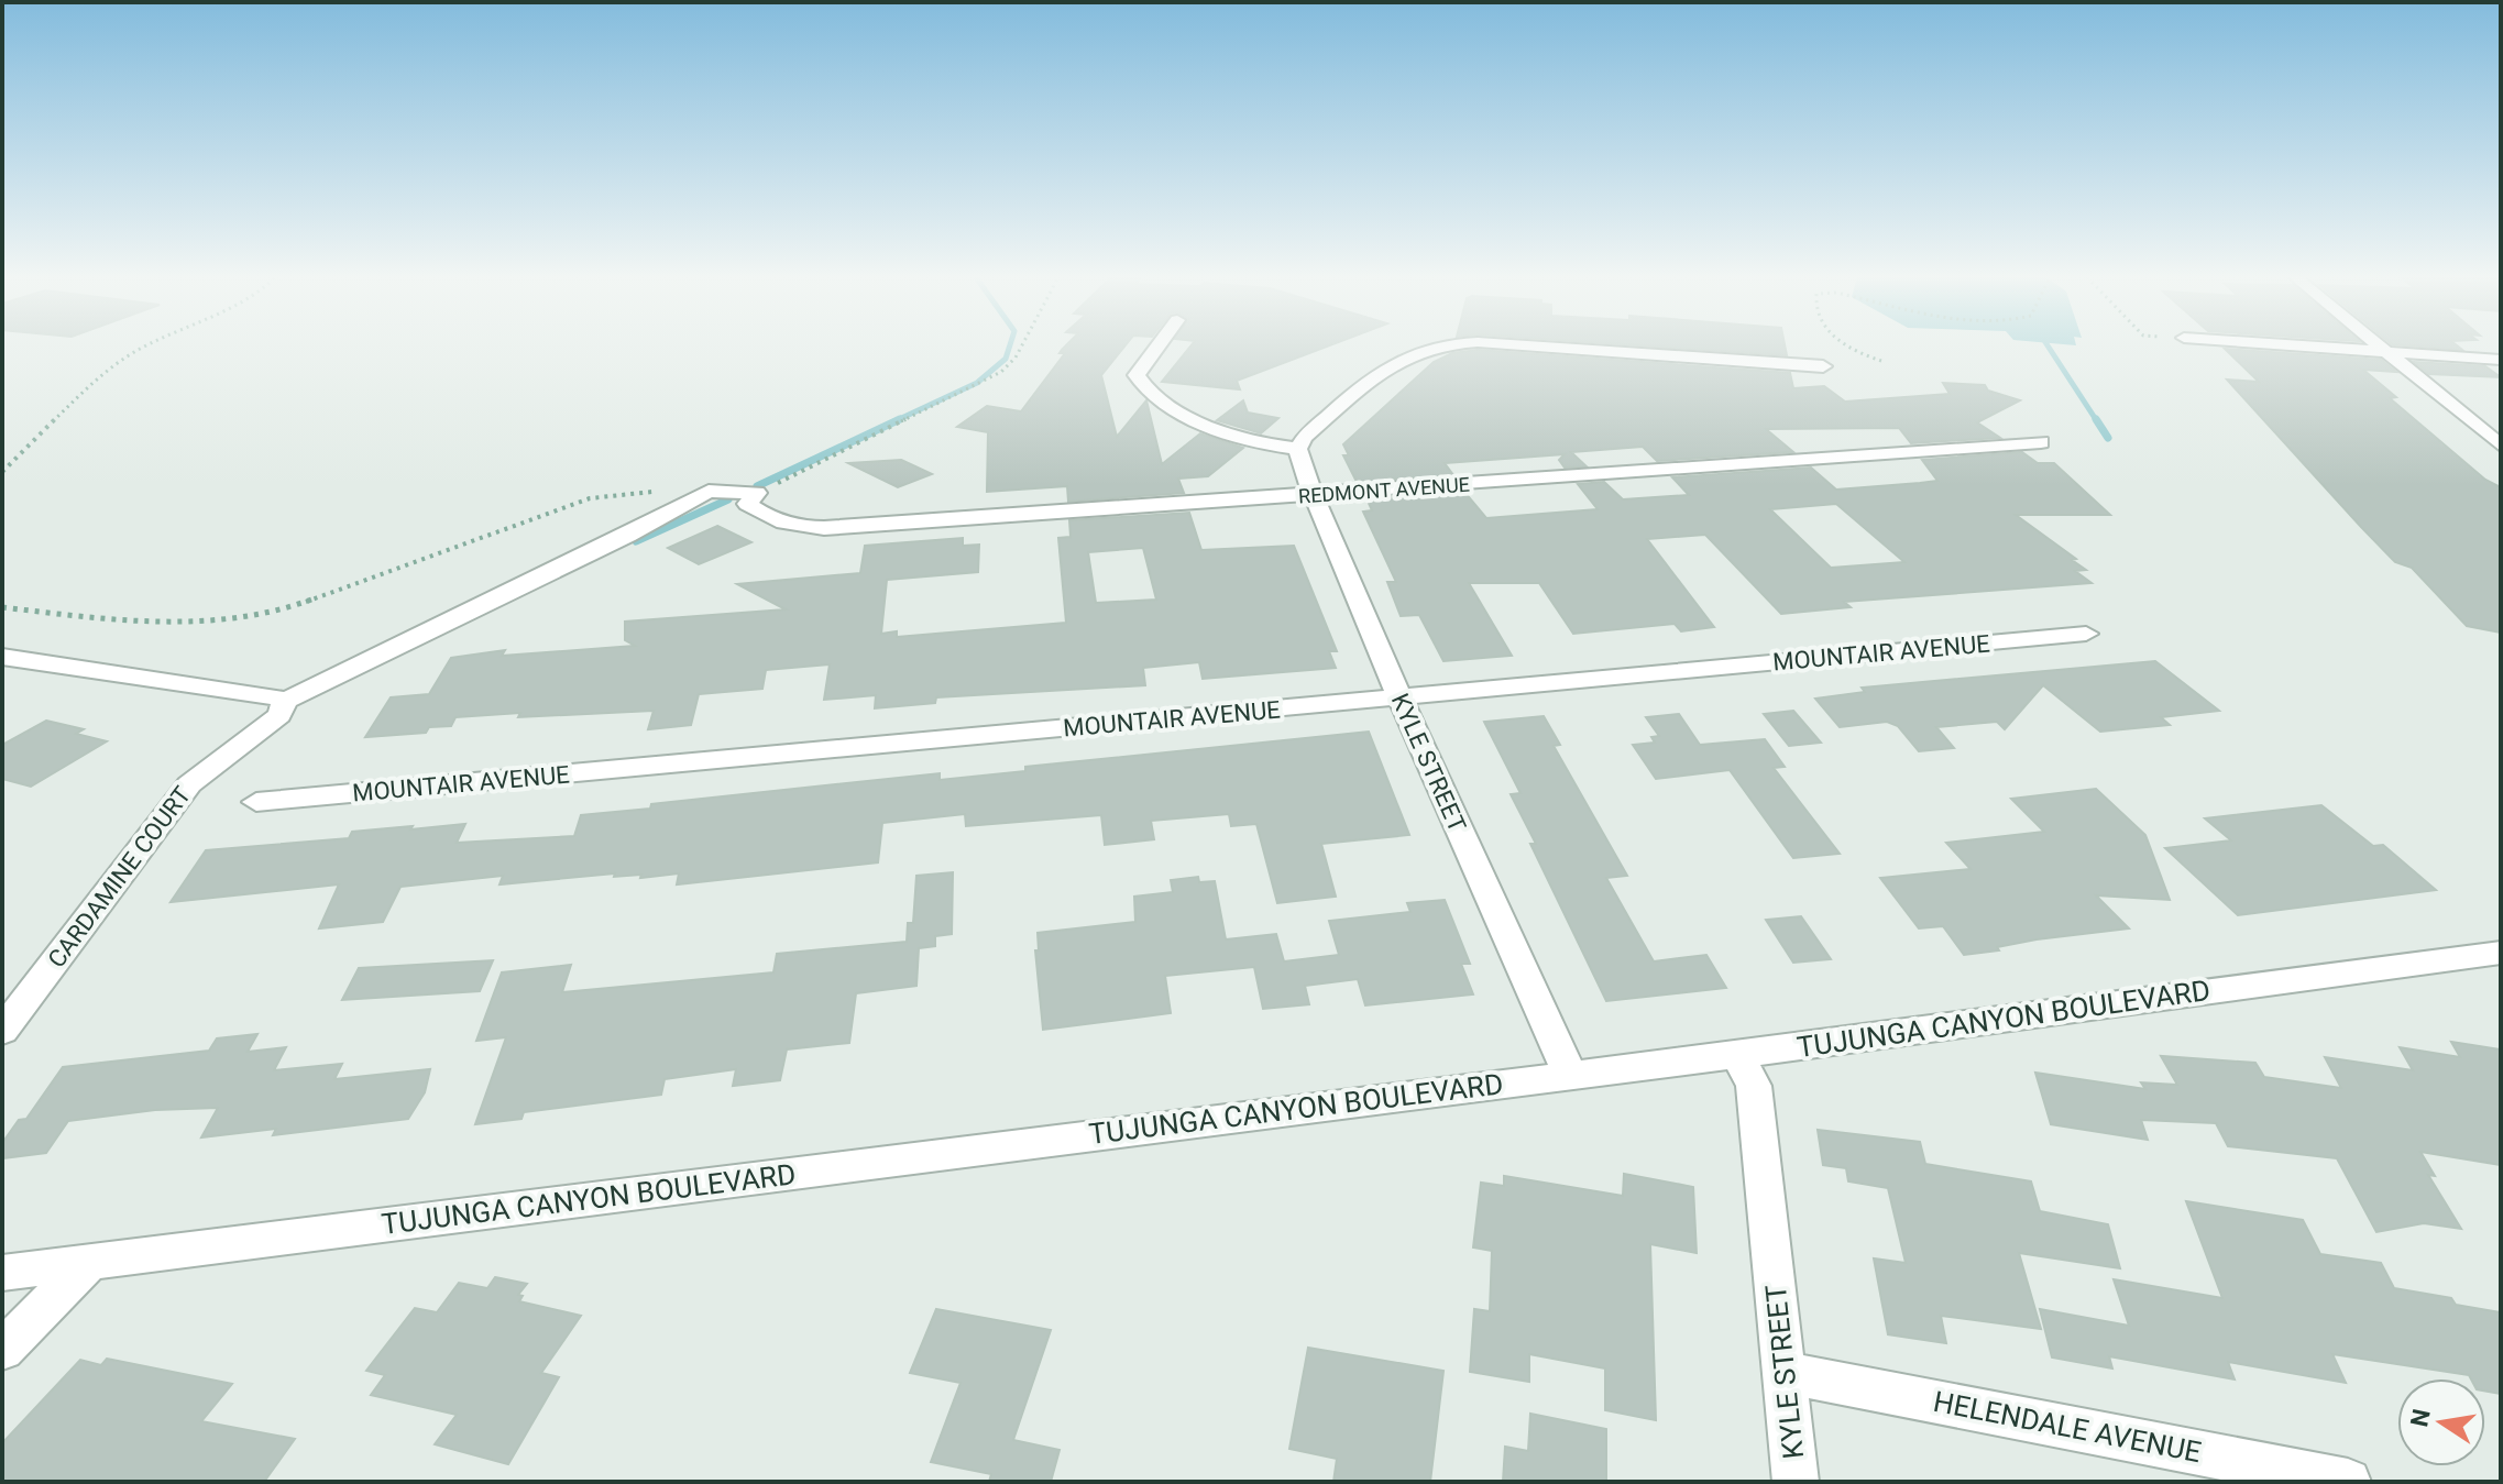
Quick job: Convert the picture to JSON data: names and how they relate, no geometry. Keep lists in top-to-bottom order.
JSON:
{
  "streets": {
    "street": [
      "REDMONT AVENUE",
      "MOUNTAIR AVENUE",
      "KYLE STREET",
      "CARDAMINE COURT",
      "TUJUNGA CANYON BOULEVARD",
      "HELENDALE AVENUE"
    ]
  },
  "crossings": [
    ["REDMONT AVENUE", "KYLE STREET"],
    ["MOUNTAIR AVENUE", "KYLE STREET"],
    ["KYLE STREET", "TUJUNGA CANYON BOULEVARD"],
    ["KYLE STREET", "HELENDALE AVENUE"]
  ],
  "north": "left"
}
